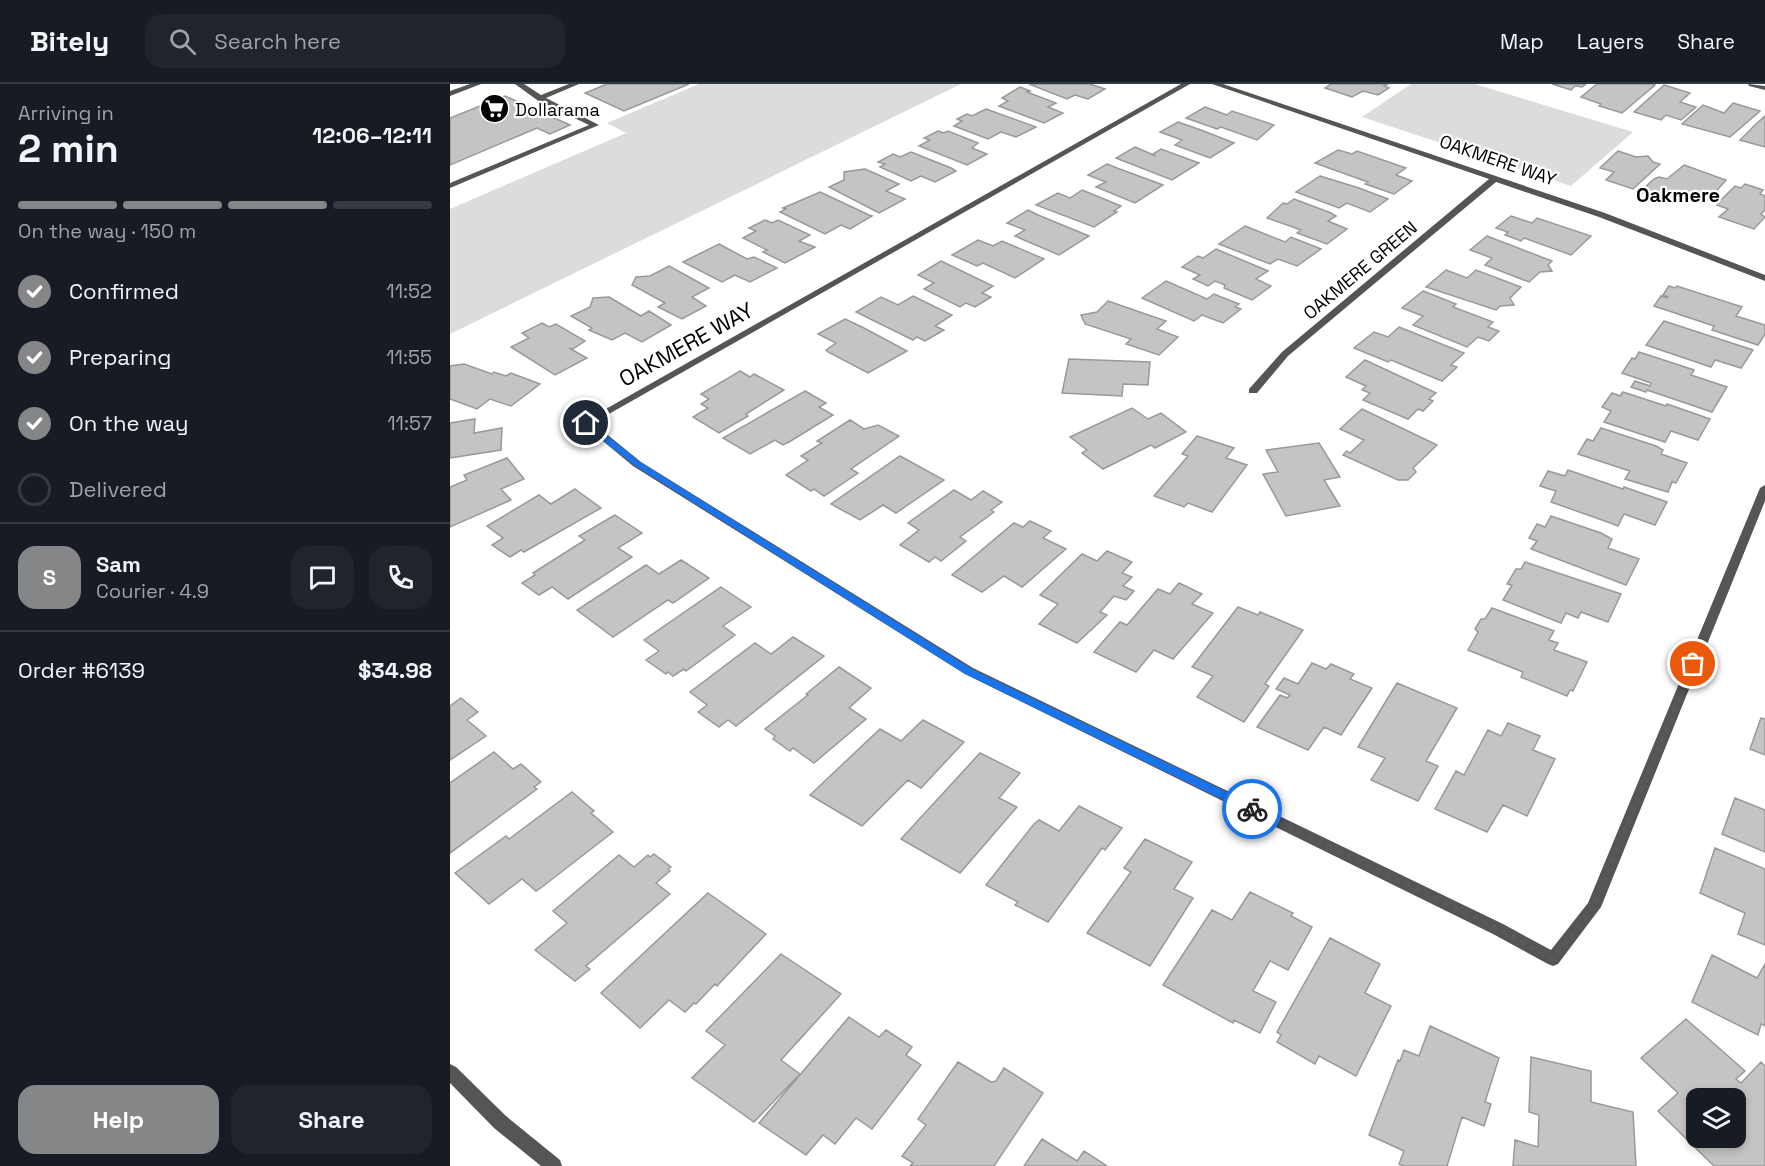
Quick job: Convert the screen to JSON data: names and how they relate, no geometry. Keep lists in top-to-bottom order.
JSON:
{
  "streets": {
    "street": ["OAKMERE WAY", "OAKMERE GREEN"]
  },
  "crossings": [
    ["OAKMERE WAY", "OAKMERE GREEN"]
  ],
  "districts": ["Oakmere"],
  "places": {
    "supermarket": ["Dollarama"]
  },
  "page": {
    "header": "Bitely",
    "search": "Search here",
    "nav": ["Map", "Layers", "Share"],
    "heading": ["2 min", "Arriving in", "12:06–12:11"],
    "panel": [
      "Sam",
      "Courier · 4.9",
      "Order #6139",
      "$34.98"
    ],
    "bar": "On the way · 150 m",
    "list": [
      ["Confirmed", "11:52"],
      ["Preparing", "11:55"],
      ["On the way", "11:57"],
      "Delivered"
    ],
    "round": "S",
    "buttons": ["Help", "Share"]
  }
}
